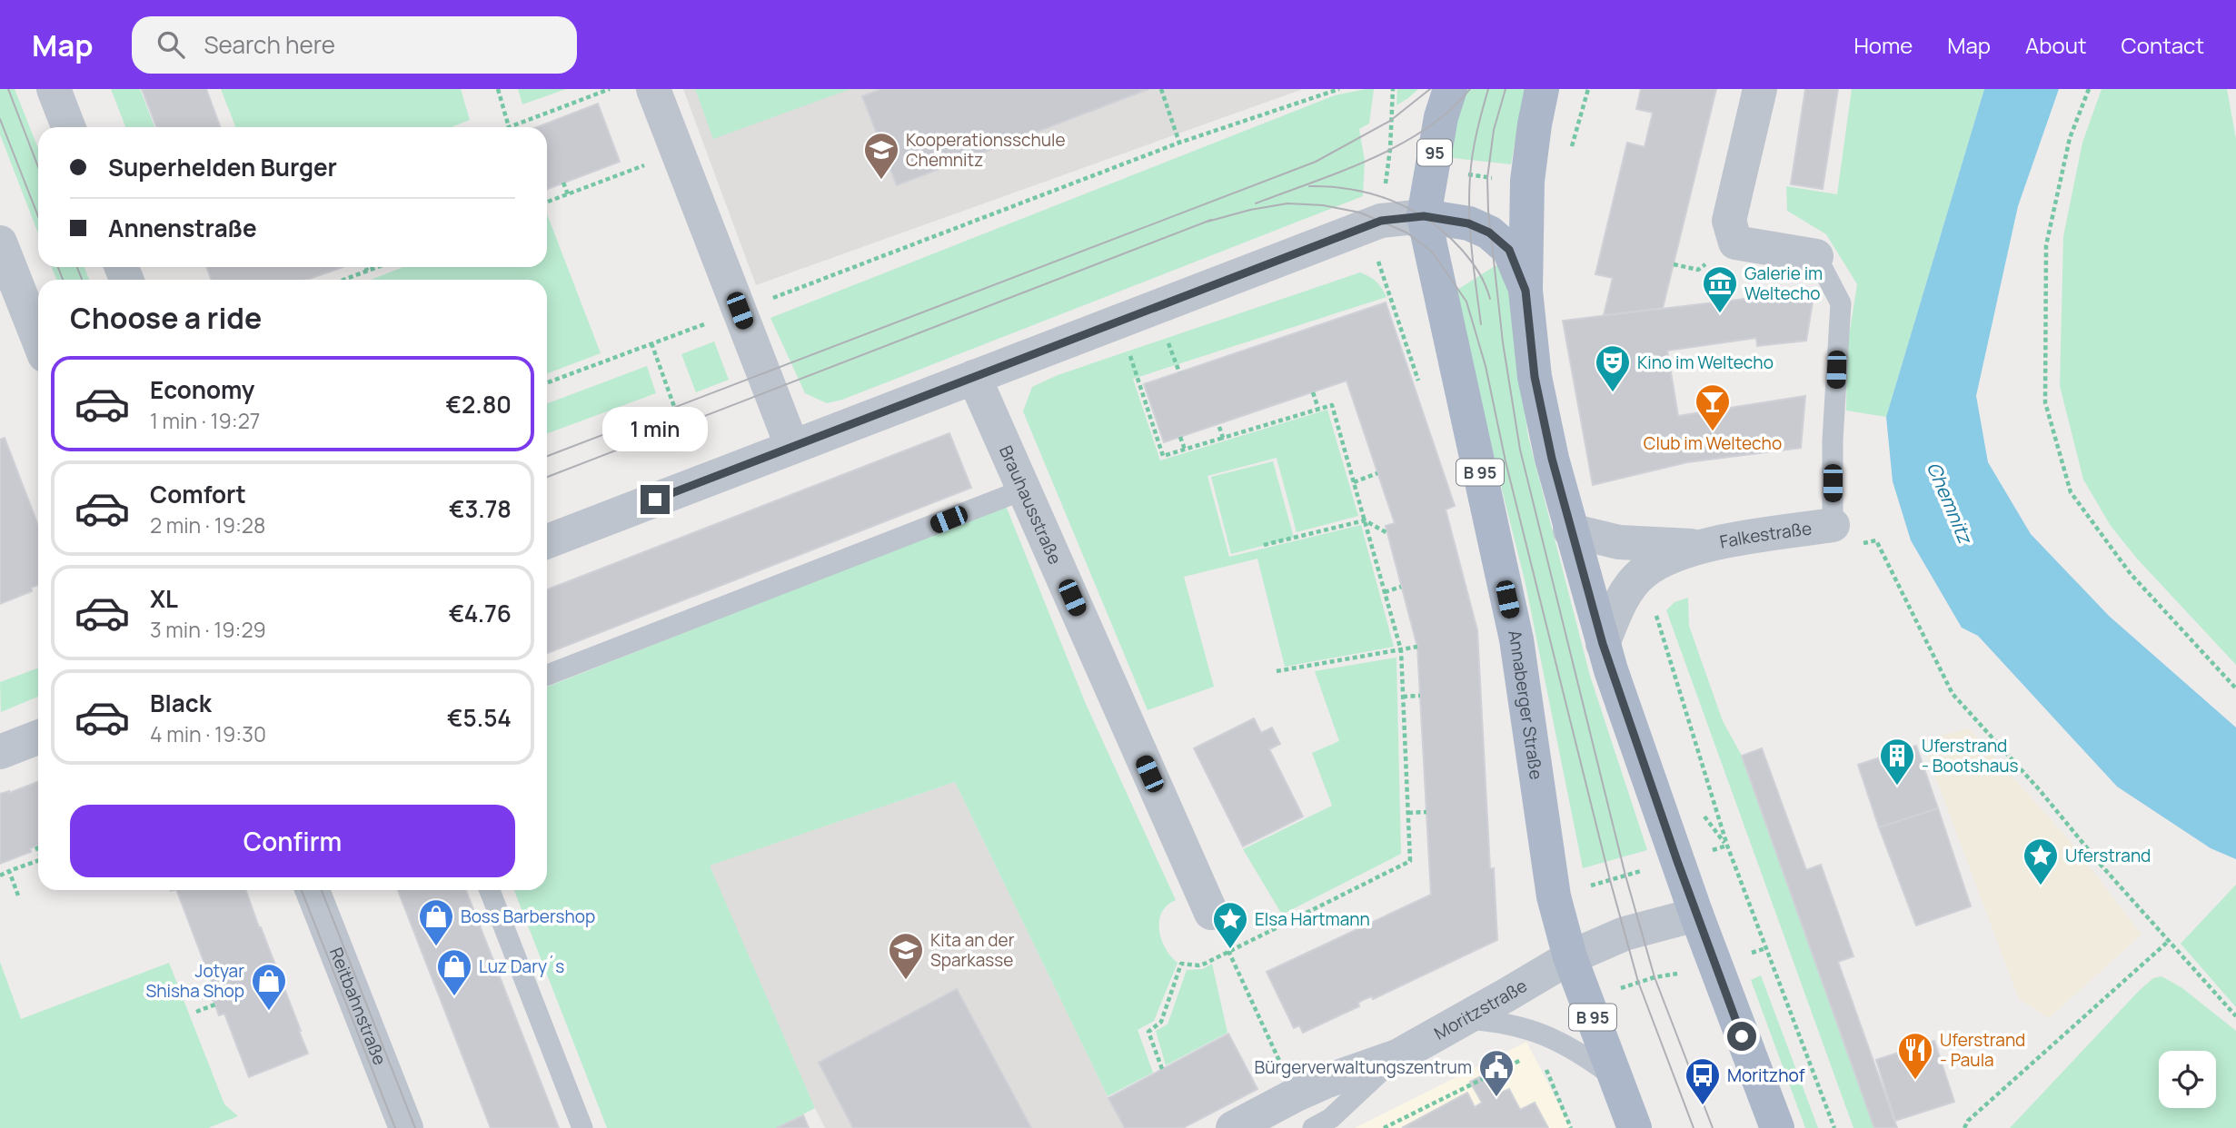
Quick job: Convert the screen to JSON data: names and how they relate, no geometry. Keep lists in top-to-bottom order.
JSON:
{
  "streets": {
    "main road": ["95", "B 95", "Annaberger Straße"],
    "street": [
      "Brauhausstraße",
      "Falkestraße",
      "Reitbahnstraße",
      "Moritzstraße"
    ]
  },
  "crossings": [
    ["Annaberger Straße", "Moritzstraße"]
  ],
  "water": ["Chemnitz"],
  "places": {
    "school or university": ["Kooperationsschule Chemnitz", "Kita an der Sparkasse"],
    "museum": ["Galerie im Weltecho"],
    "theatre": ["Kino im Weltecho"],
    "bar": ["Club im Weltecho"],
    "building": ["Uferstrand - Bootshaus"],
    "place": ["Uferstrand", "Elsa Hartmann"],
    "shop": ["Boss Barbershop", "Luz Dary´s", "Jotyar Shisha Shop"],
    "restaurant": ["Uferstrand - Paula"],
    "public building": ["Bürgerverwaltungszentrum"],
    "bus stop": ["Moritzhof"]
  },
  "page": {
    "header": "Map",
    "search": "Search here",
    "nav": [
      "Home",
      "Map",
      "About",
      "Contact"
    ],
    "banner": ["Superhelden Burger", "Annenstraße"],
    "heading": "Choose a ride",
    "list": [
      {
        "name": "Economy",
        "note": "1 min · 19:27",
        "value": "€2.80"
      },
      {
        "name": "Comfort",
        "note": "2 min · 19:28",
        "value": "€3.78"
      },
      {
        "name": "XL",
        "note": "3 min · 19:29",
        "value": "€4.76"
      },
      {
        "name": "Black",
        "note": "4 min · 19:30",
        "value": "€5.54"
      }
    ],
    "bubble": "1 min",
    "buttons": "Confirm"
  }
}
